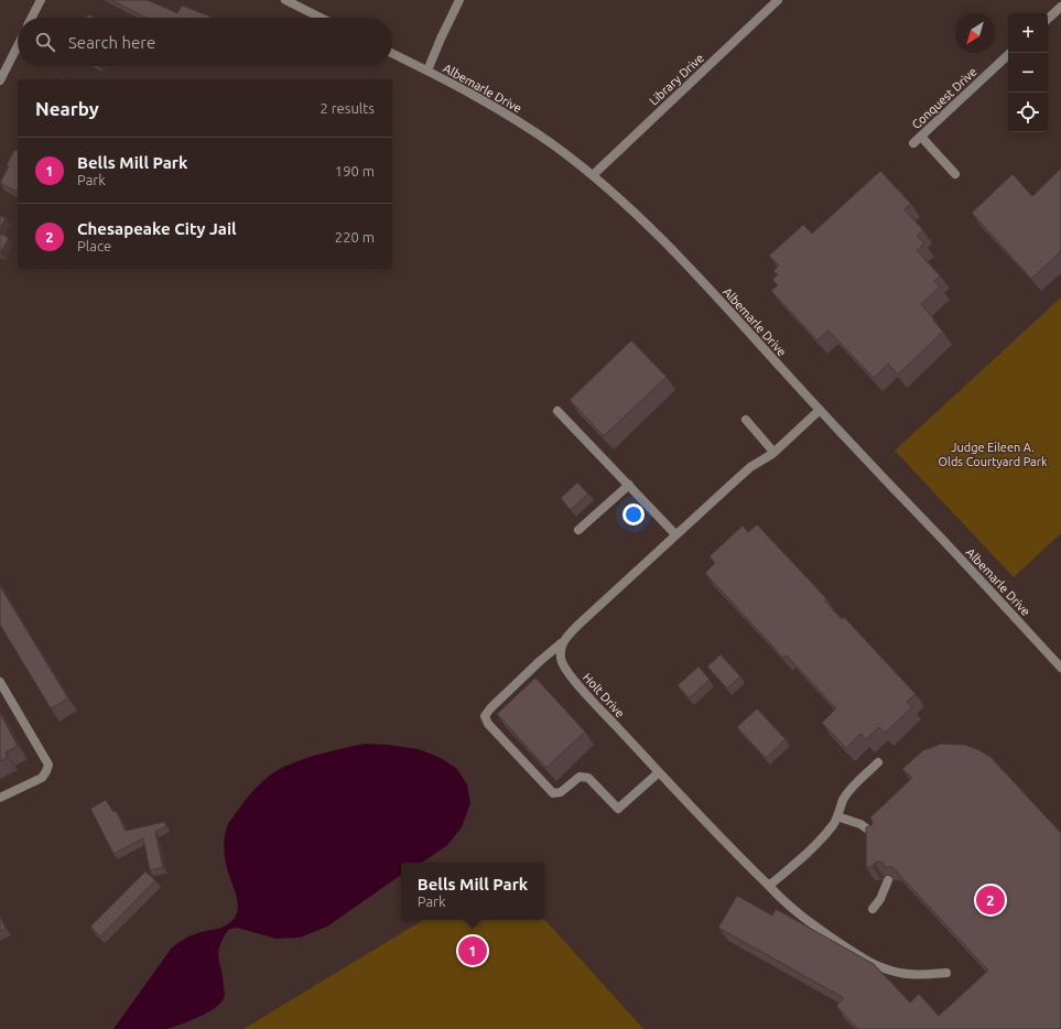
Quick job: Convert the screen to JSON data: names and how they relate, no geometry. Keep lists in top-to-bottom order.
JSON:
{
  "streets": {
    "street": [
      "Library Drive",
      "Albemarle Drive",
      "Conquest Drive",
      "Holt Drive"
    ]
  },
  "crossings": [
    ["Library Drive", "Albemarle Drive"]
  ],
  "parks": ["Judge Eileen A. Olds Courtyard Park"],
  "north": "bottom left",
  "page": {
    "map_buttons": ["+", "−"],
    "search": "Search here",
    "heading": ["Nearby", "2 results"],
    "list": [
      {
        "mark": "1",
        "name": "Bells Mill Park",
        "note": "Park",
        "value": "190 m"
      },
      {
        "mark": "2",
        "name": "Chesapeake City Jail",
        "note": "Place",
        "value": "220 m"
      }
    ],
    "popup": ["Bells Mill Park", "Park"],
    "pins": ["2", "1"]
  }
}
